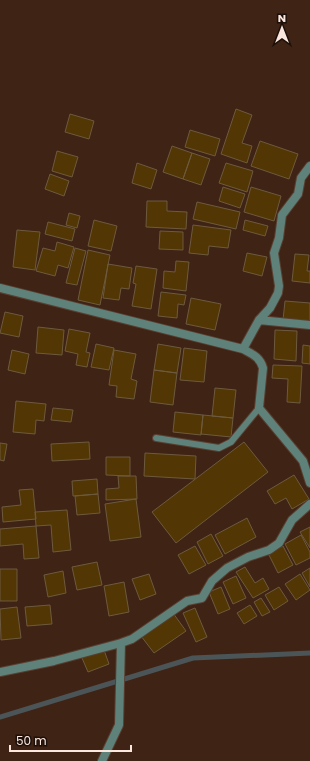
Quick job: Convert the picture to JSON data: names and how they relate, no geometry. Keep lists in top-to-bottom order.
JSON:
{
  "scale_bar": "50 m",
  "north": "top"
}
